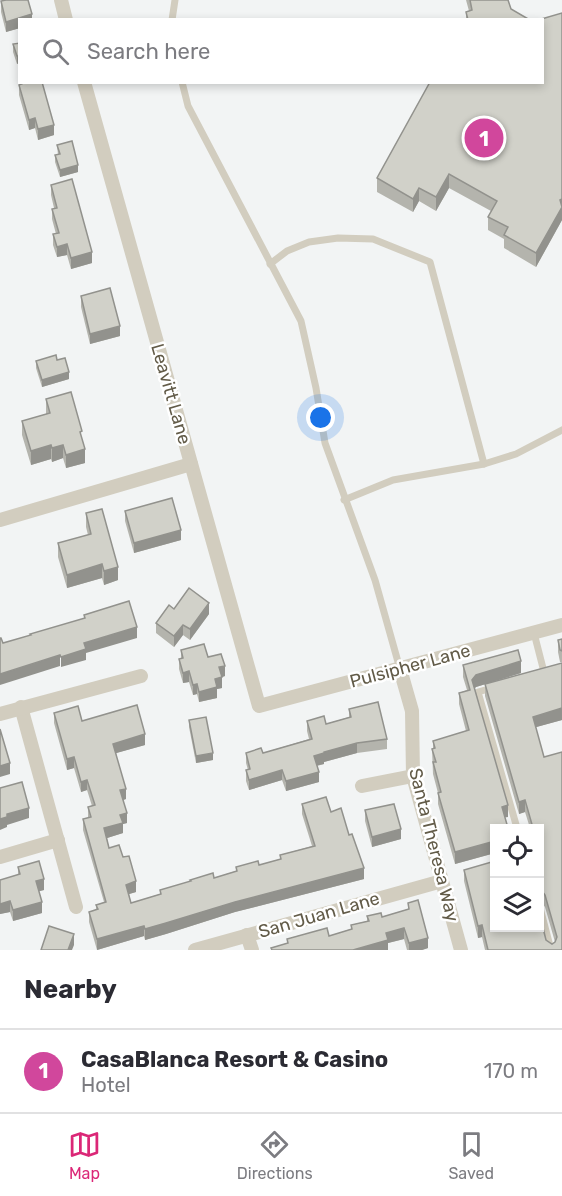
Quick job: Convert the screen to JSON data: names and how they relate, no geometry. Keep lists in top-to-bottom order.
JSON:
{
  "streets": {
    "street": [
      "Leavitt Lane",
      "Pulsipher Lane",
      "Santa Theresa Way",
      "San Juan Lane"
    ]
  },
  "crossings": [
    ["Leavitt Lane", "Pulsipher Lane"],
    ["Pulsipher Lane", "Santa Theresa Way"],
    ["Santa Theresa Way", "San Juan Lane"]
  ],
  "page": {
    "search": "Search here",
    "pins": "1",
    "heading": "Nearby",
    "list": [
      {
        "mark": "1",
        "name": "CasaBlanca Resort & Casino",
        "note": "Hotel",
        "value": "170 m"
      }
    ],
    "nav": ["Map", "Directions", "Saved"]
  }
}
